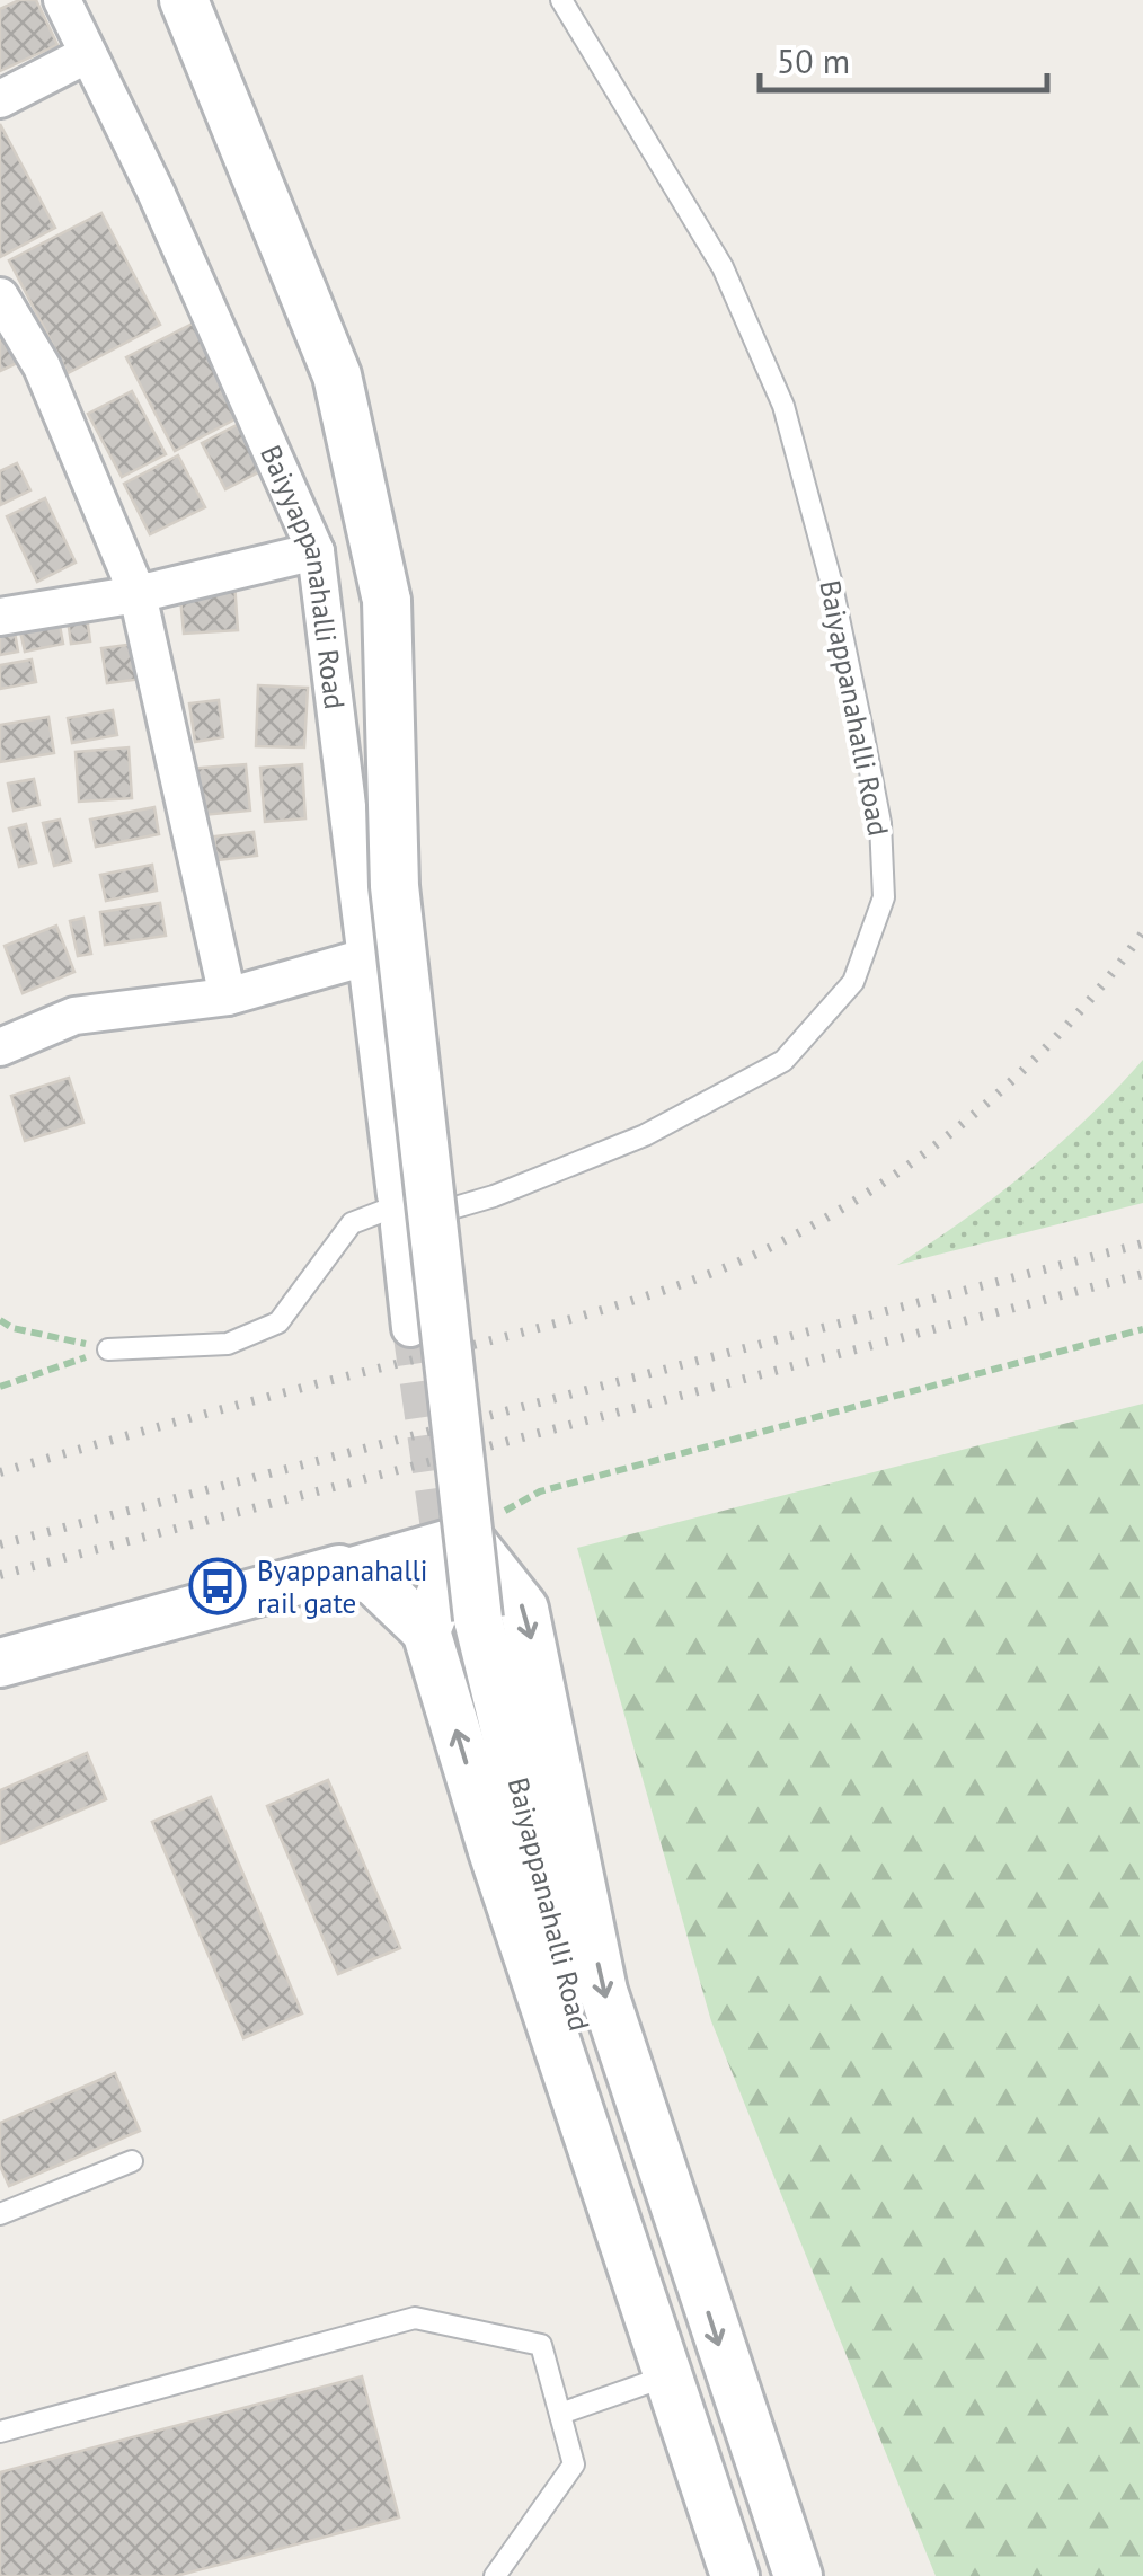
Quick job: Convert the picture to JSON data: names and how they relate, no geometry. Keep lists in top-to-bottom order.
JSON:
{
  "streets": {
    "street": ["Baiyyappanahalli Road", "Baiyappanahalli Road"]
  },
  "crossings": [
    ["Baiyyappanahalli Road", "Baiyappanahalli Road"]
  ],
  "places": {
    "bus stop": ["Byappanahalli rail gate"]
  },
  "scale_bar": "50 m"
}
